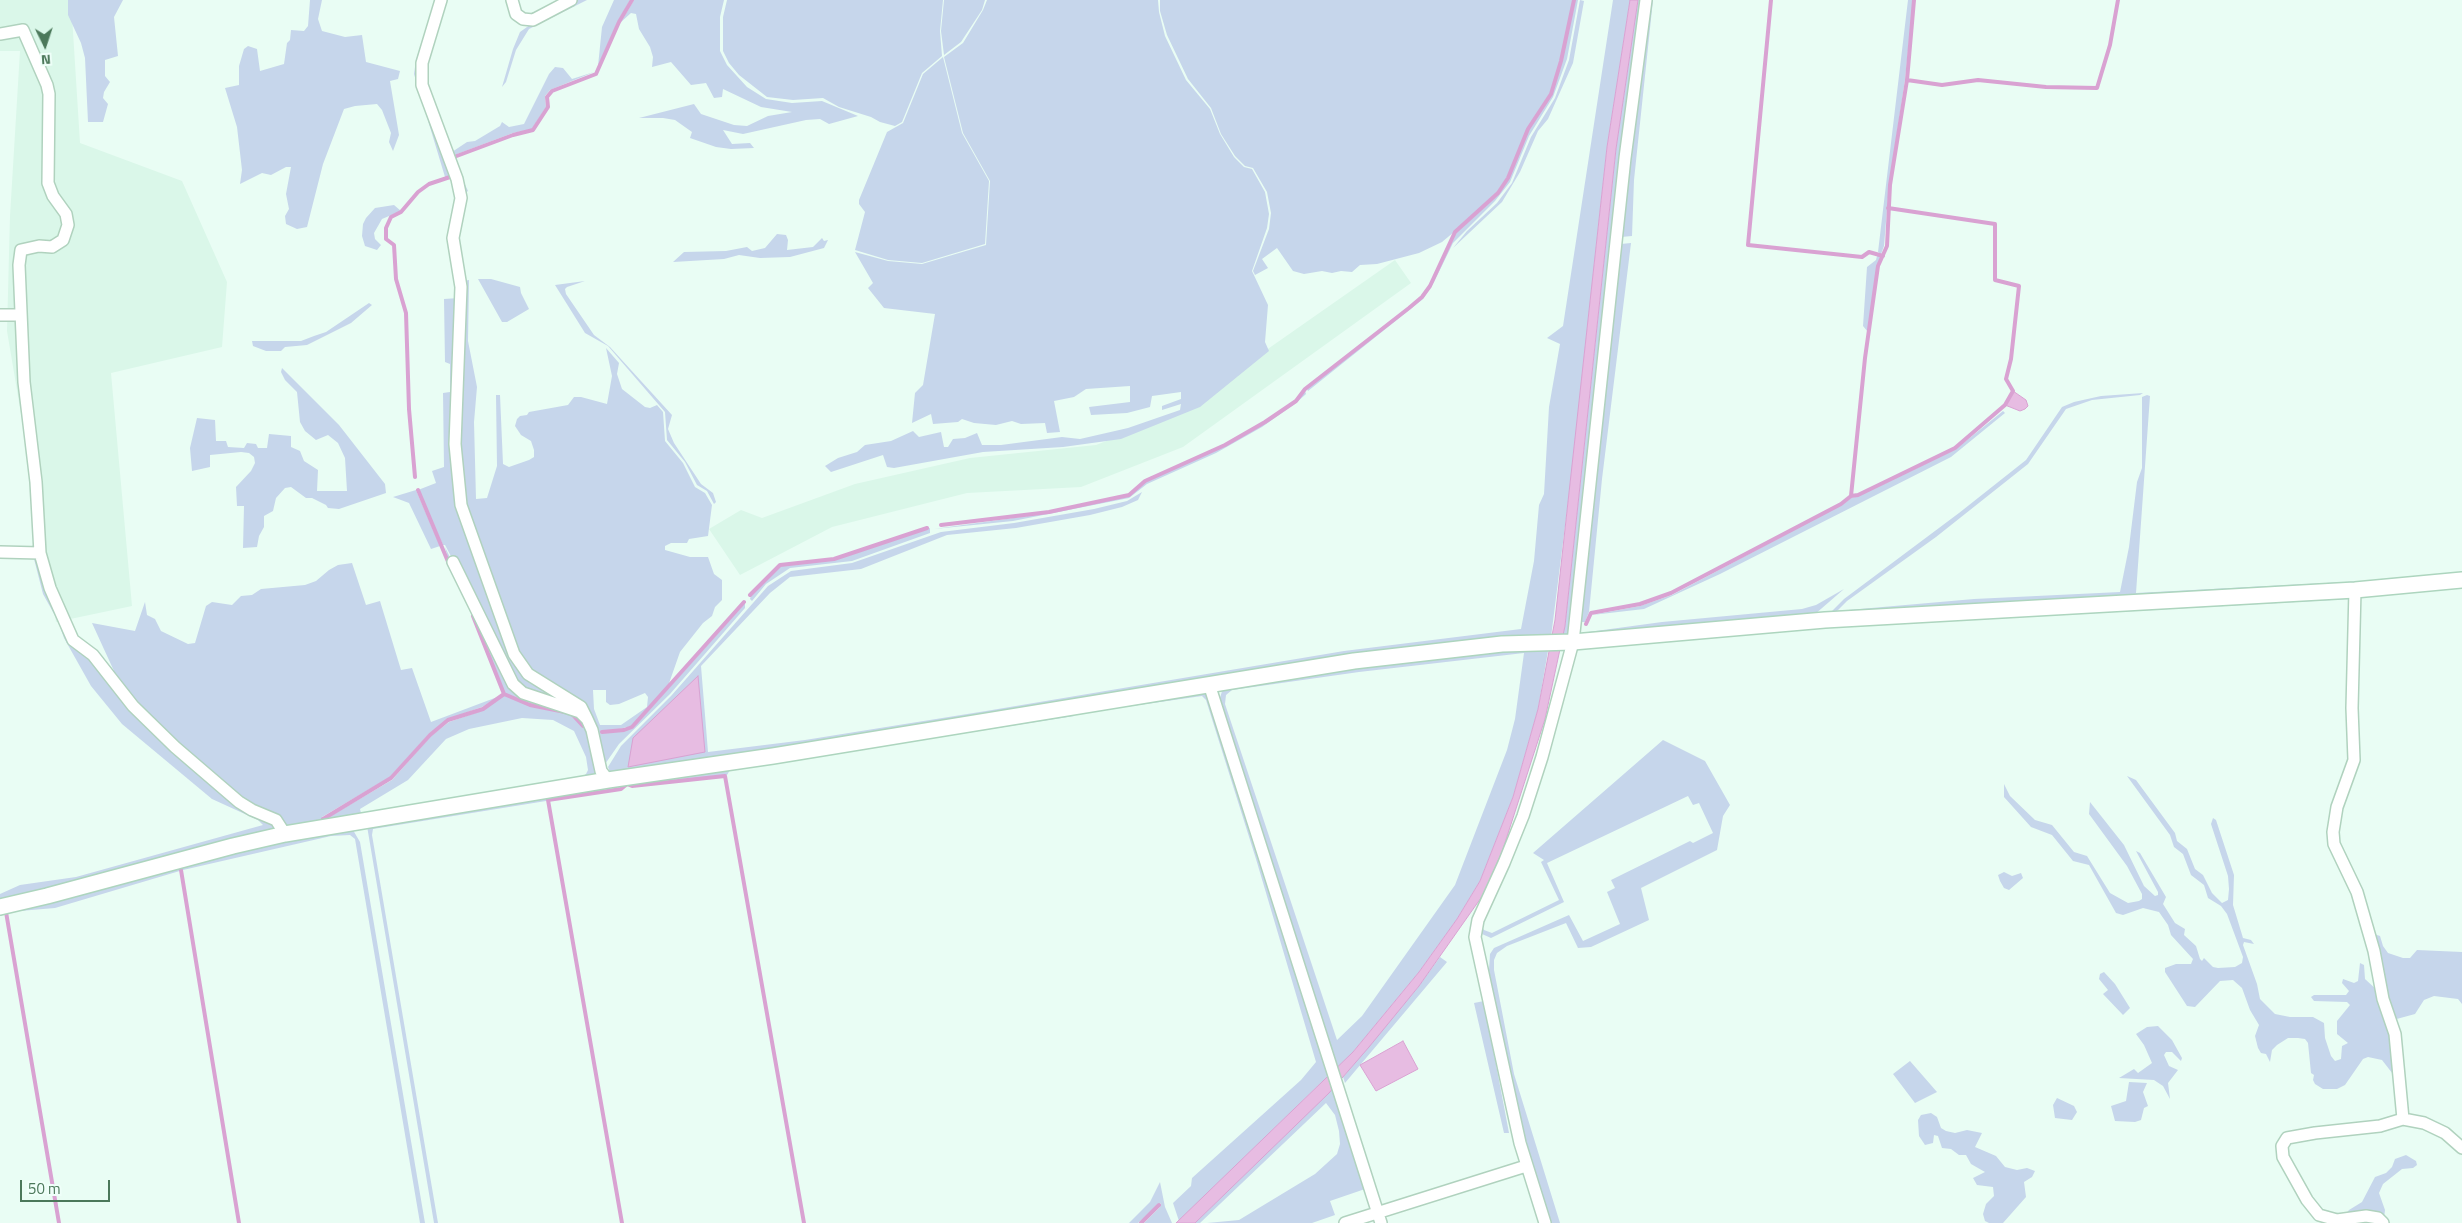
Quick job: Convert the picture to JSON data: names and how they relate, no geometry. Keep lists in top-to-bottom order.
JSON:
{
  "scale_bar": "50 m",
  "north": "bottom"
}
